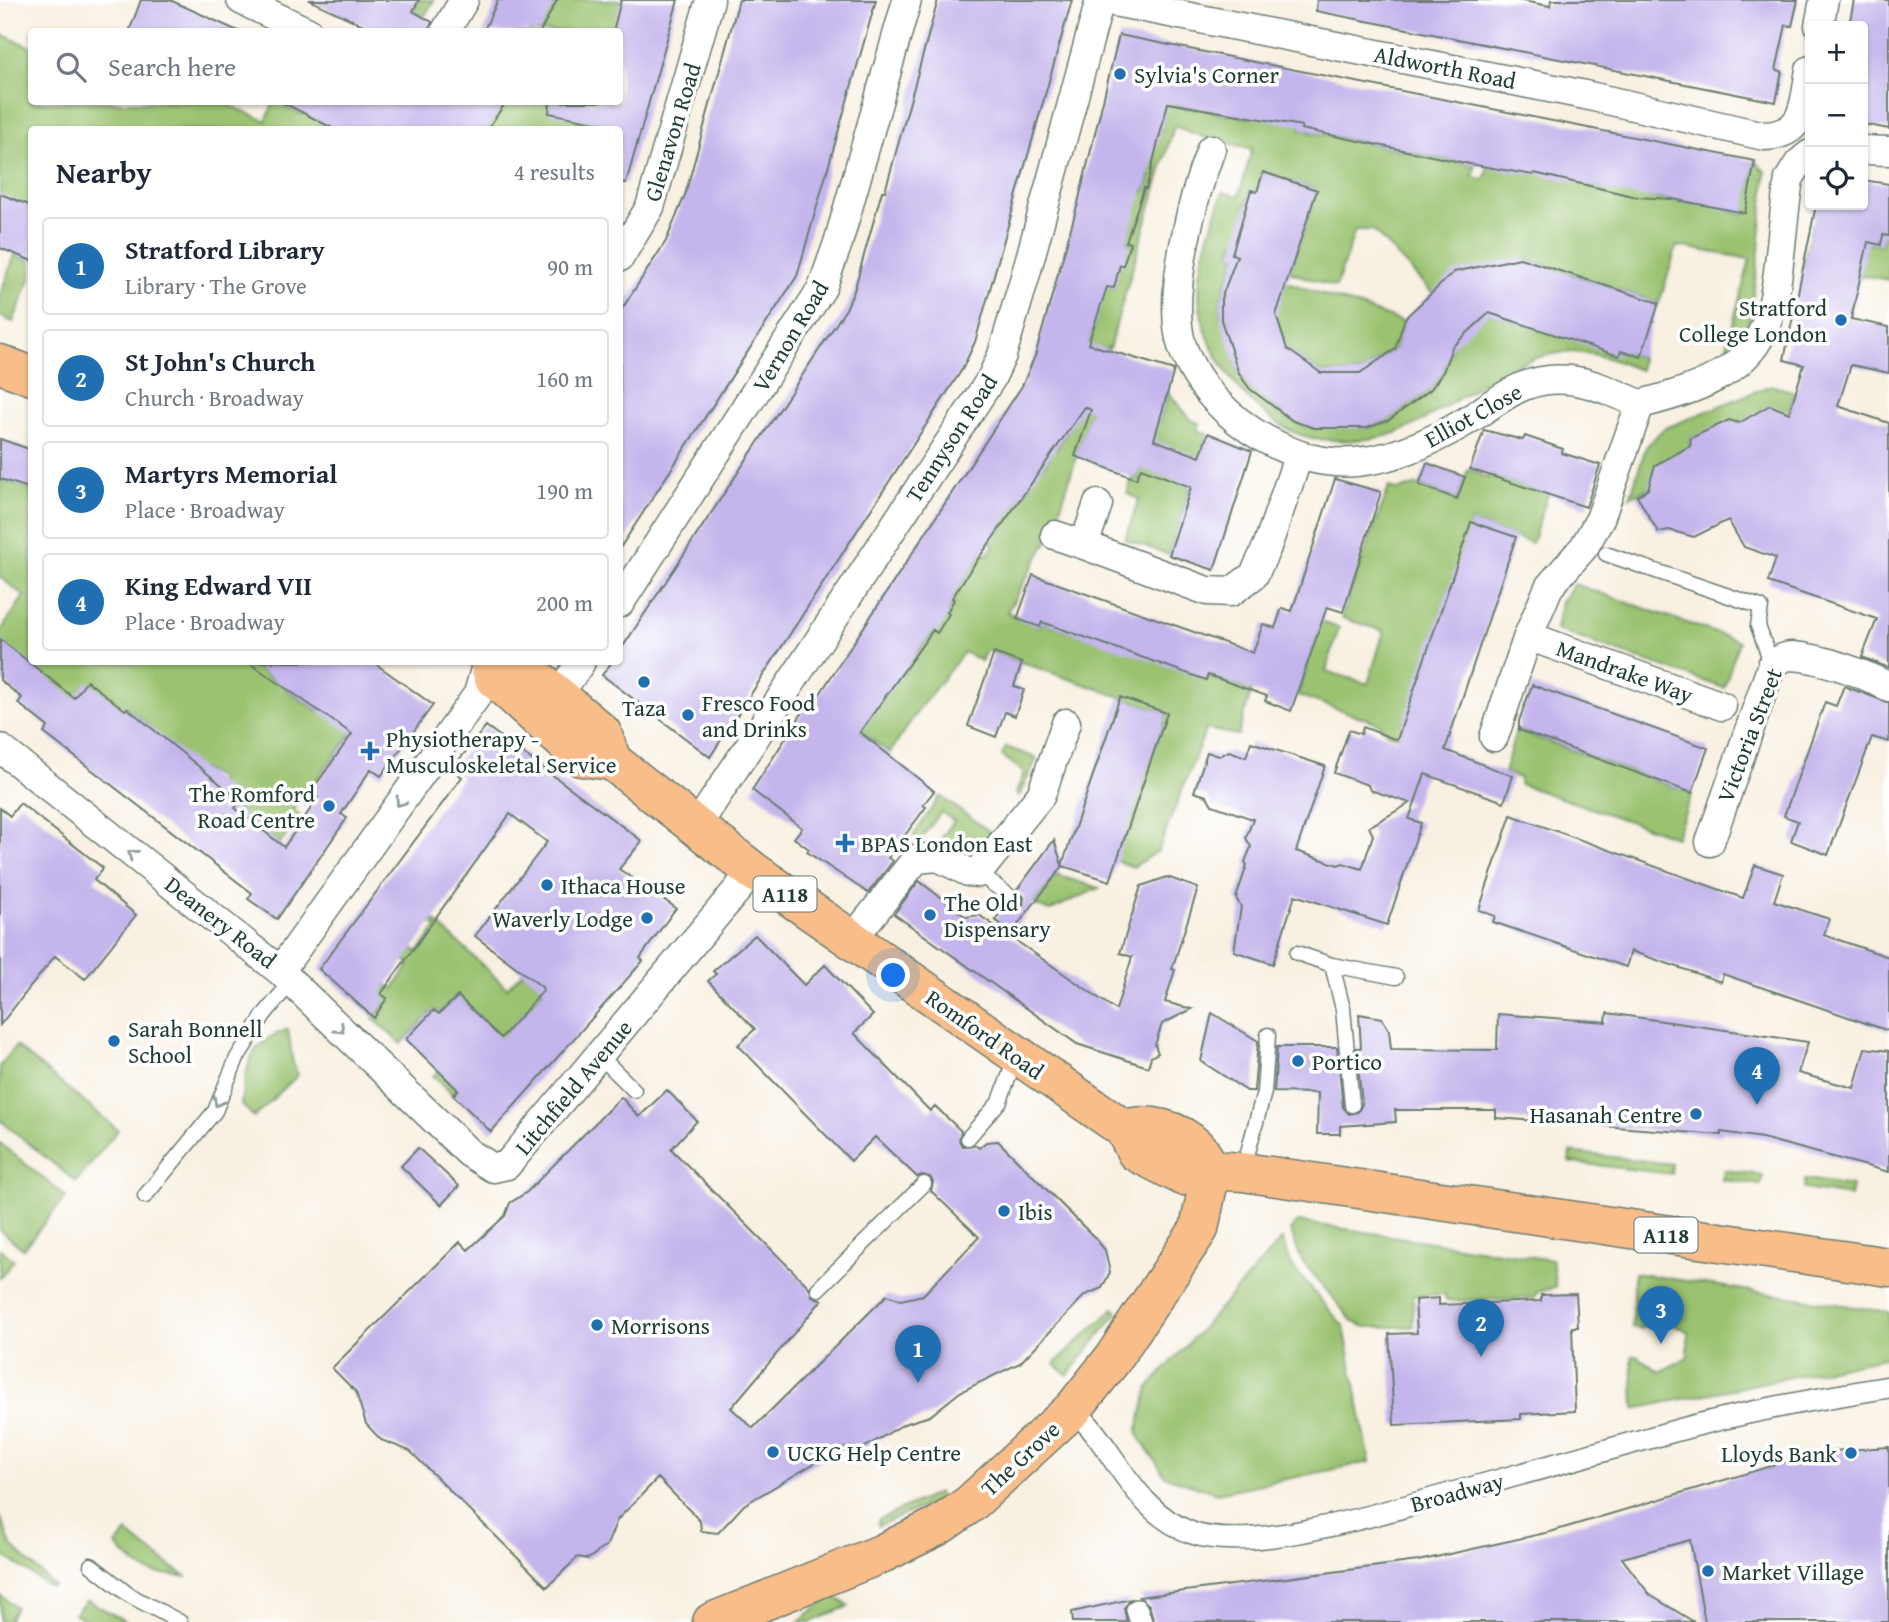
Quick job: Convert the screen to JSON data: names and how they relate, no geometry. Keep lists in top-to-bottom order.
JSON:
{
  "streets": {
    "main road": ["A118", "Romford Road", "The Grove"],
    "street": [
      "Aldworth Road",
      "Glenavon Road",
      "Vernon Road",
      "Elliot Close",
      "Tennyson Road",
      "Mandrake Way",
      "Victoria Street",
      "Deanery Road",
      "Litchfield Avenue",
      "Broadway"
    ]
  },
  "crossings": [
    ["Aldworth Road", "Tennyson Road"],
    ["Tennyson Road", "Romford Road"],
    ["A118", "Romford Road"],
    ["A118", "The Grove"],
    ["Deanery Road", "Litchfield Avenue"],
    ["Romford Road", "Litchfield Avenue"],
    ["Romford Road", "The Grove"],
    ["The Grove", "Broadway"]
  ],
  "places": {
    "other": [
      "Sylvia's Corner",
      "Stratford College London",
      "Taza",
      "Fresco Food and Drinks",
      "The Romford Road Centre",
      "Ithaca House",
      "The Old Dispensary",
      "Waverly Lodge",
      "Sarah Bonnell School",
      "Portico",
      "Hasanah Centre",
      "Ibis",
      "Morrisons",
      "UCKG Help Centre",
      "Lloyds Bank",
      "Market Village"
    ],
    "health": ["Physiotherapy - Musculoskeletal Service", "BPAS London East"]
  },
  "page": {
    "map_buttons": ["+", "−"],
    "search": "Search here",
    "heading": ["Nearby", "4 results"],
    "list": [
      {
        "mark": "1",
        "name": "Stratford Library",
        "note": "Library · The Grove",
        "value": "90 m"
      },
      {
        "mark": "2",
        "name": "St John's Church",
        "note": "Church · Broadway",
        "value": "160 m"
      },
      {
        "mark": "3",
        "name": "Martyrs Memorial",
        "note": "Place · Broadway",
        "value": "190 m"
      },
      {
        "mark": "4",
        "name": "King Edward VII",
        "note": "Place · Broadway",
        "value": "200 m"
      }
    ],
    "pins": [
      "4",
      "3",
      "2",
      "1"
    ]
  }
}
